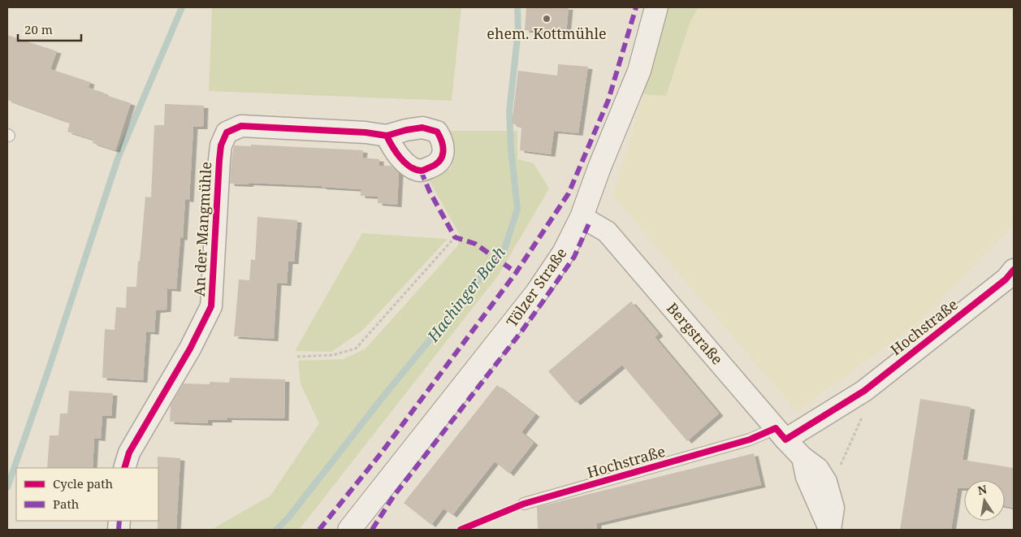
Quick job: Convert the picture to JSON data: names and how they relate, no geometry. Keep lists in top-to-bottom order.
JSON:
{
  "streets": {
    "main road": ["Tölzer Straße"],
    "street": ["An der Mangmühle", "Hochstraße", "Bergstraße"]
  },
  "crossings": [
    ["Tölzer Straße", "Bergstraße"],
    ["Hochstraße", "Bergstraße"]
  ],
  "water": ["Hachinger Bach"],
  "places": ["ehem. Kottmühle"],
  "legend": ["Cycle path", "Path"],
  "scale_bar": "20 m",
  "north": "top"
}
